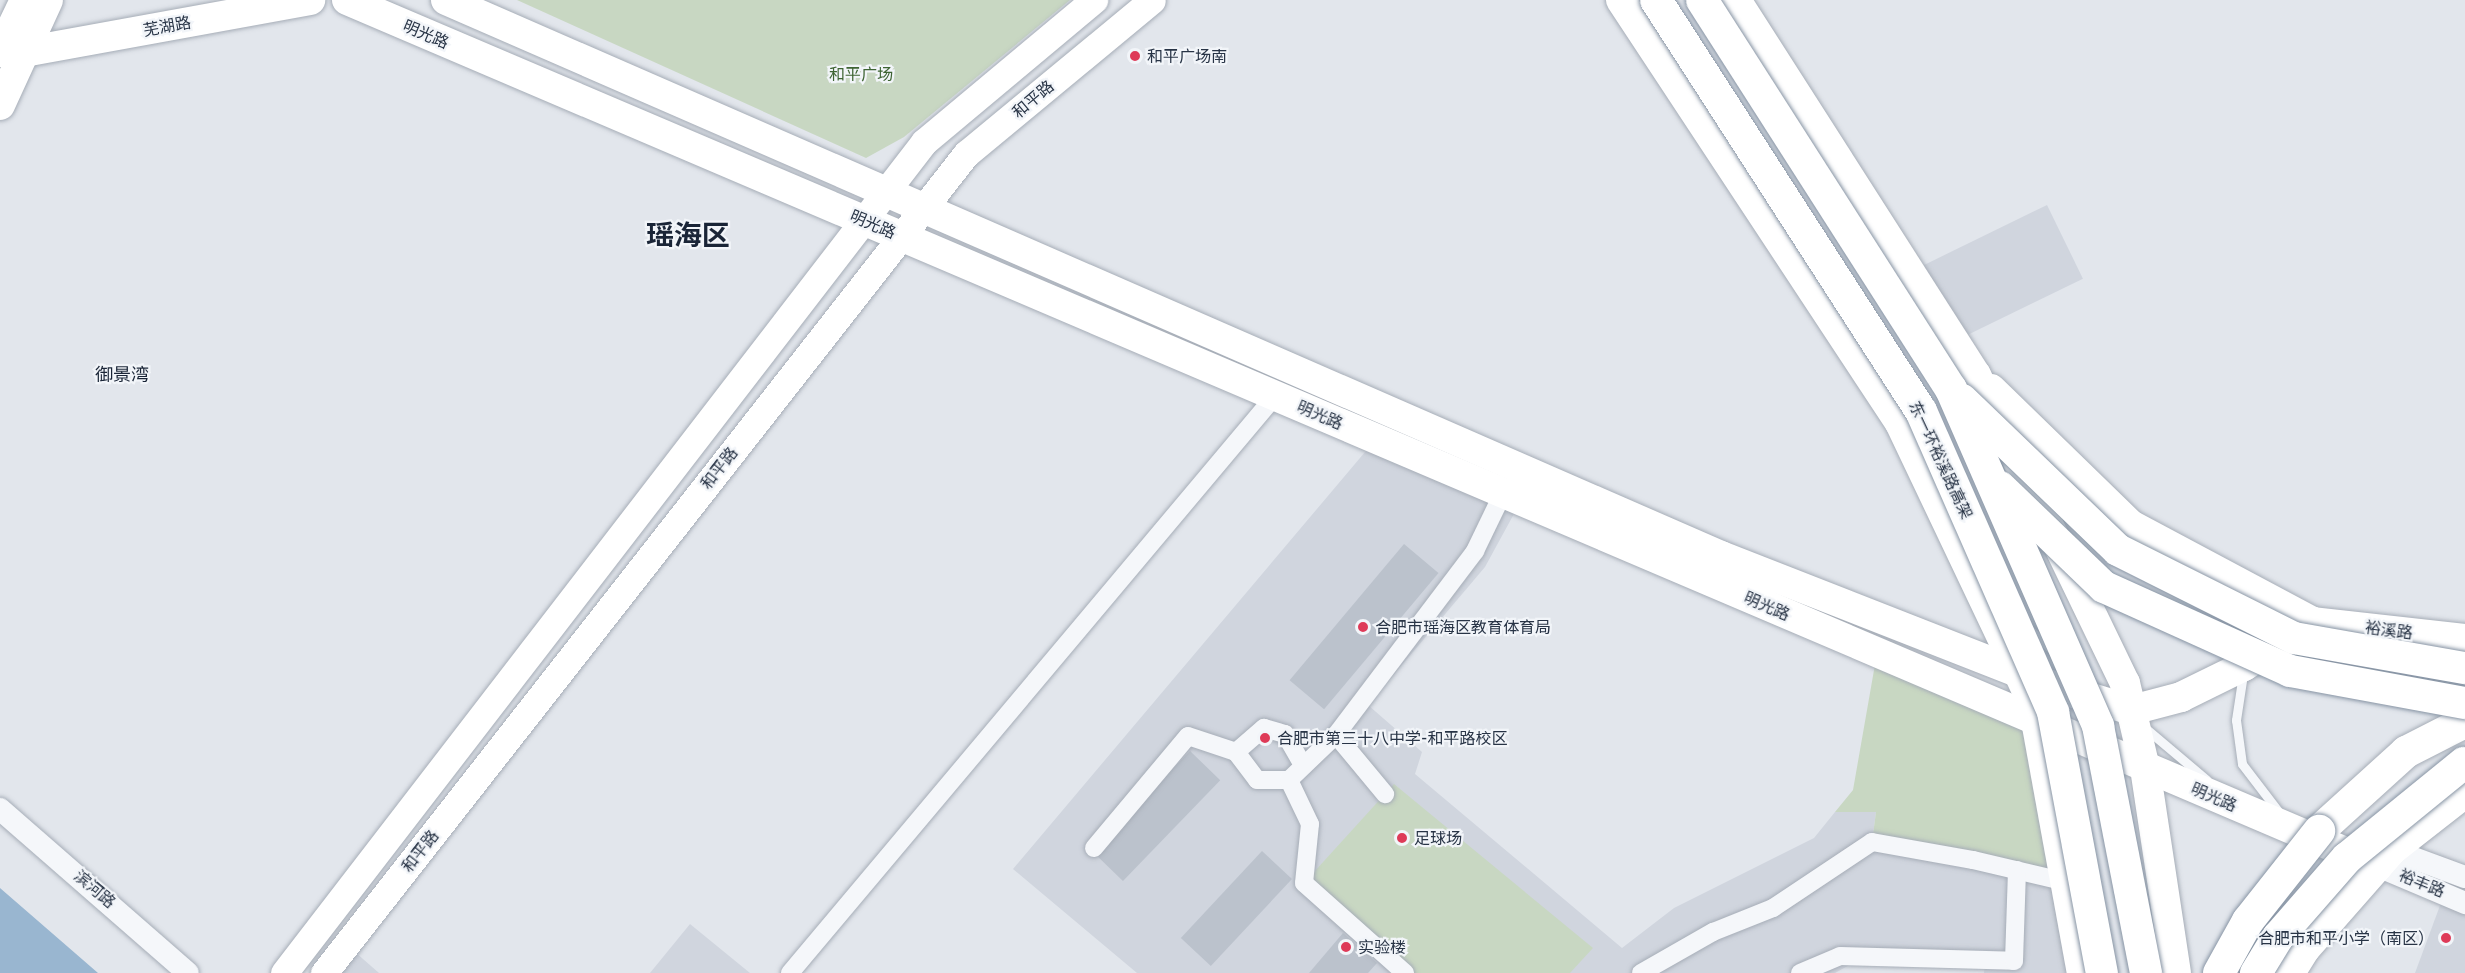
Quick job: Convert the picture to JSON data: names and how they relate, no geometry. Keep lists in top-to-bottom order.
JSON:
{
  "streets": {
    "highway": ["东一环裕溪路高架"],
    "main road": [
      "芜湖路",
      "明光路",
      "和平路",
      "裕溪路"
    ],
    "street": ["裕丰路", "滨河路"]
  },
  "crossings": [
    ["明光路", "和平路"],
    ["明光路", "裕丰路"]
  ],
  "districts": ["瑶海区", "御景湾"],
  "parks": ["和平广场"],
  "places": [
    "和平广场南",
    "合肥市瑶海区教育体育局",
    "合肥市第三十八中学-和平路校区",
    "足球场",
    "合肥市和平小学（南区）",
    "实验楼"
  ]
}
